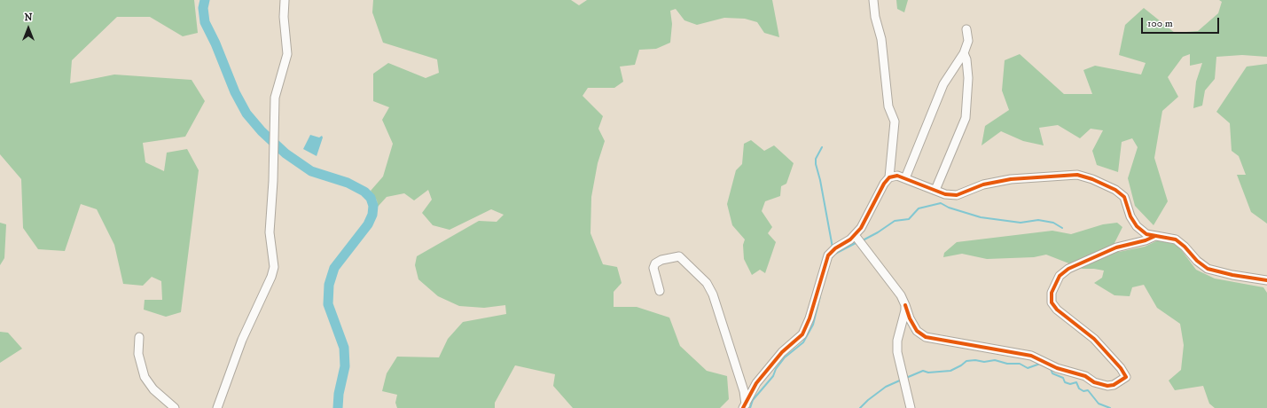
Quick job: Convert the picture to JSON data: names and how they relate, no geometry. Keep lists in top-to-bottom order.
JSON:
{
  "scale_bar": "100 m",
  "north": "top"
}
